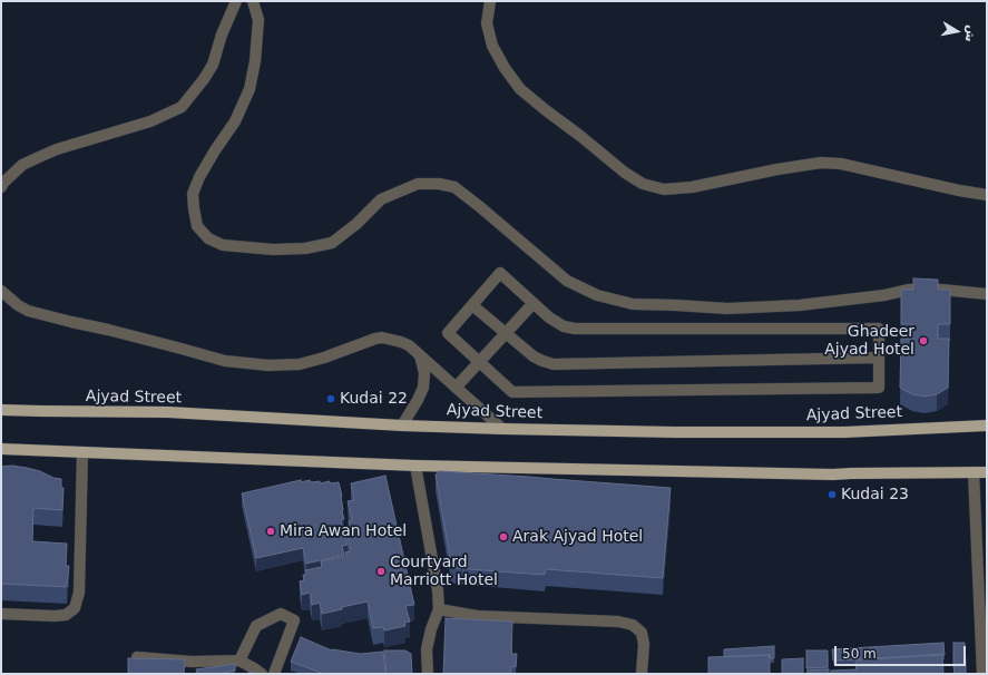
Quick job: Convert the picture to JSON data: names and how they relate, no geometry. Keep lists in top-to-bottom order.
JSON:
{
  "streets": {
    "main road": ["Ajyad Street"]
  },
  "places": [
    "Ghadeer Ajyad Hotel",
    "Kudai 22",
    "Kudai 23",
    "Mira Awan Hotel",
    "Arak Ajyad Hotel",
    "Courtyard Marriott Hotel"
  ],
  "scale_bar": "50 m",
  "north": "right"
}
